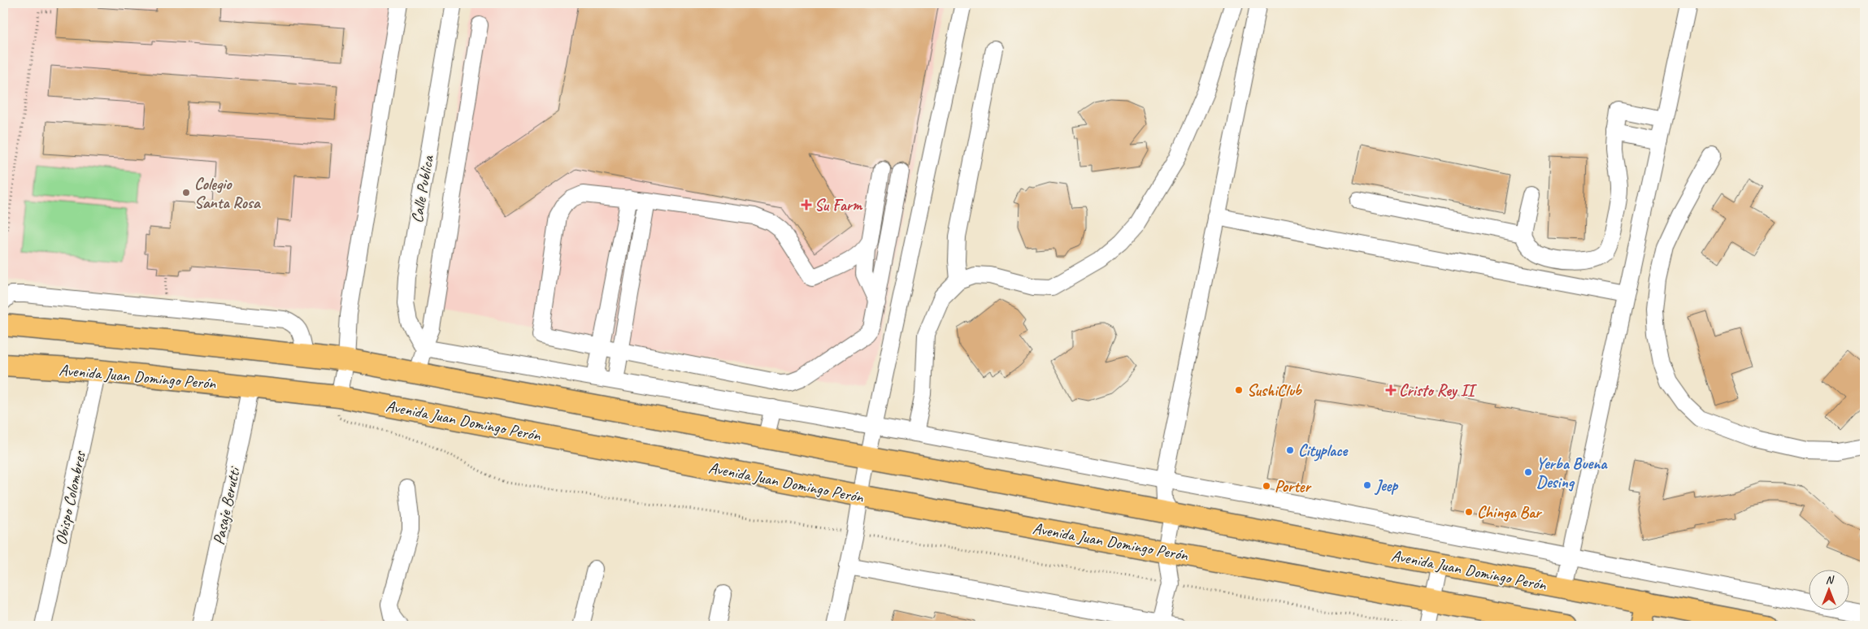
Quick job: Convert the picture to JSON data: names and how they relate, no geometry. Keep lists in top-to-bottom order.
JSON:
{
  "streets": {
    "main road": ["Avenida Juan Domingo Perón"],
    "street": ["Calle Publica", "Obispo Colombres", "Pasaje Berutti"]
  },
  "crossings": [
    ["Avenida Juan Domingo Perón", "Obispo Colombres"],
    ["Avenida Juan Domingo Perón", "Pasaje Berutti"]
  ],
  "places": {
    "other": [
      "Colegio Santa Rosa",
      "SushiClub",
      "Cityplace",
      "Yerba Buena Desing",
      "Jeep",
      "Porter",
      "Chinga Bar"
    ],
    "health": ["Su Farm", "Cristo Rey II"]
  },
  "north": "top"
}
